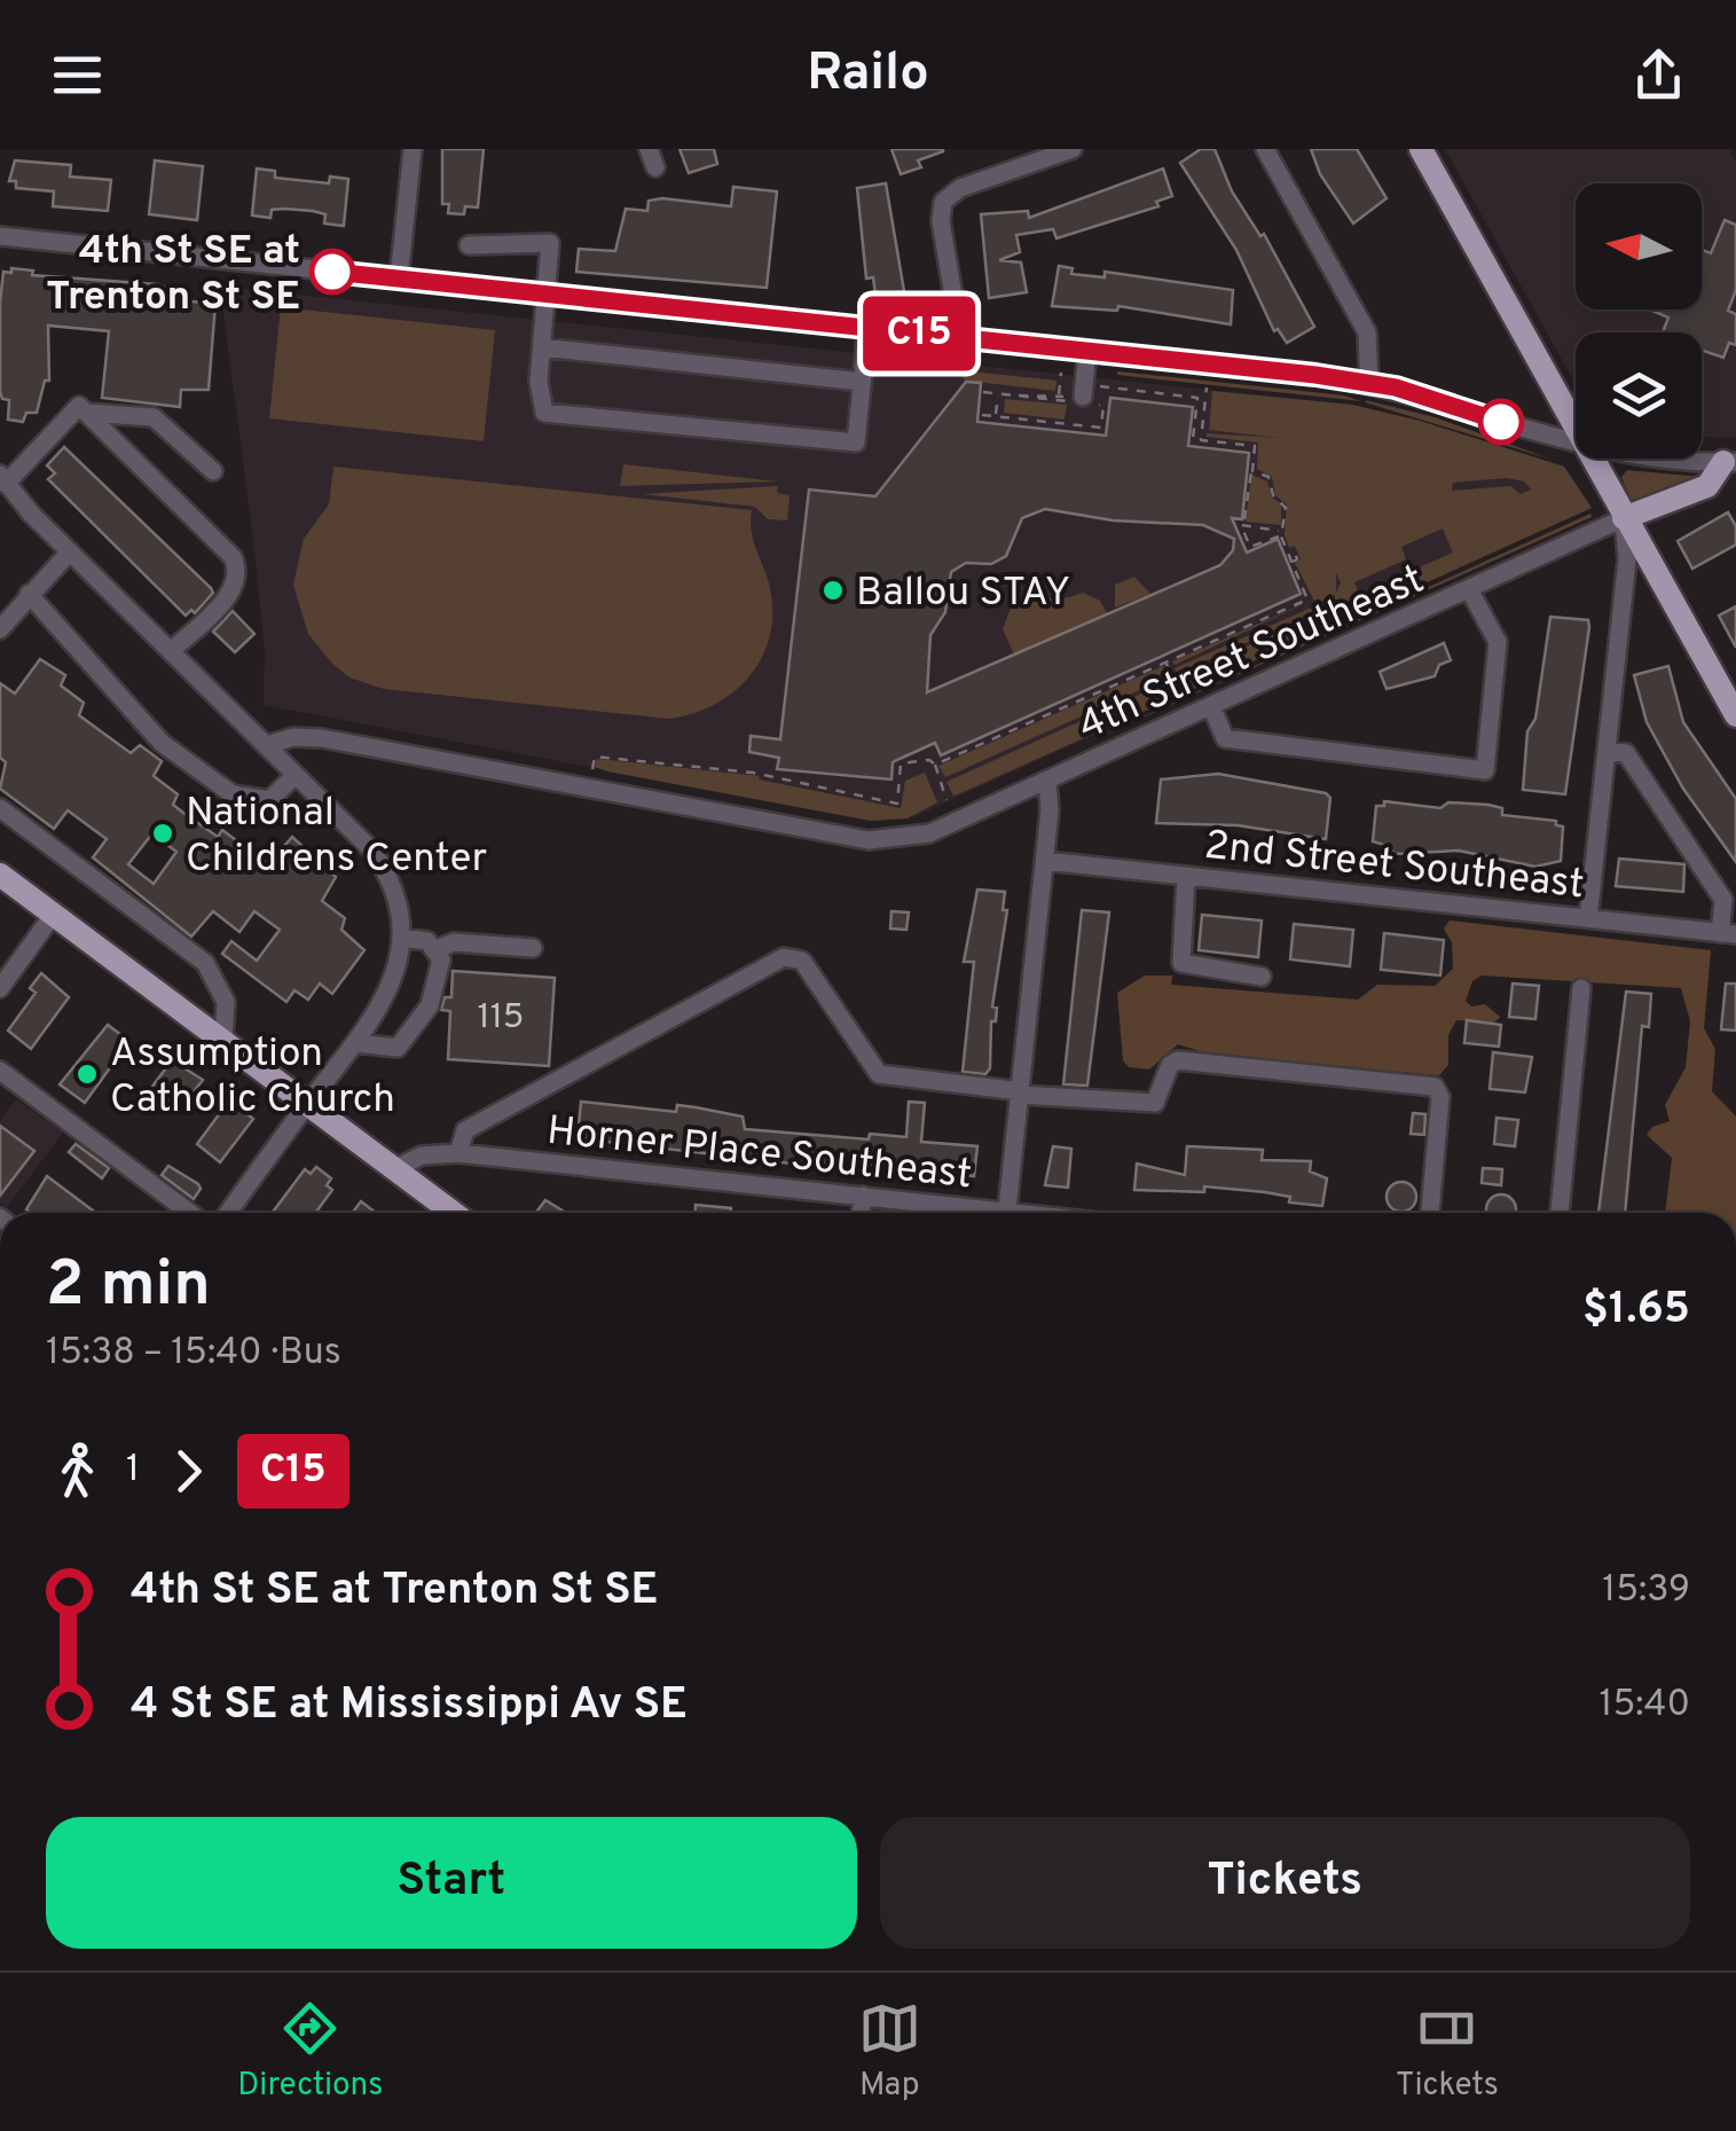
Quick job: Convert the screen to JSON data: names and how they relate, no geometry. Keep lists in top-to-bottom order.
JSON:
{
  "streets": {
    "street": ["4th Street Southeast", "2nd Street Southeast", "Horner Place Southeast"]
  },
  "places": [
    "4th St SE at Trenton St SE",
    "Ballou STAY",
    "National Childrens Center",
    "Assumption Catholic Church"
  ],
  "lines": ["bus line C15"],
  "house_numbers": ["115"],
  "north": "left",
  "page": {
    "header": "Railo",
    "on_map": "C15",
    "heading": ["2 min", "15:38 – 15:40 · Bus", "$1.65"],
    "legs": ["1", "C15"],
    "list": [
      {
        "name": "4th St SE at Trenton St SE",
        "value": "15:39"
      },
      {
        "name": "4 St SE at Mississippi Av SE",
        "value": "15:40"
      }
    ],
    "buttons": ["Start", "Tickets"],
    "tabs": ["Directions", "Map", "Tickets"]
  }
}
